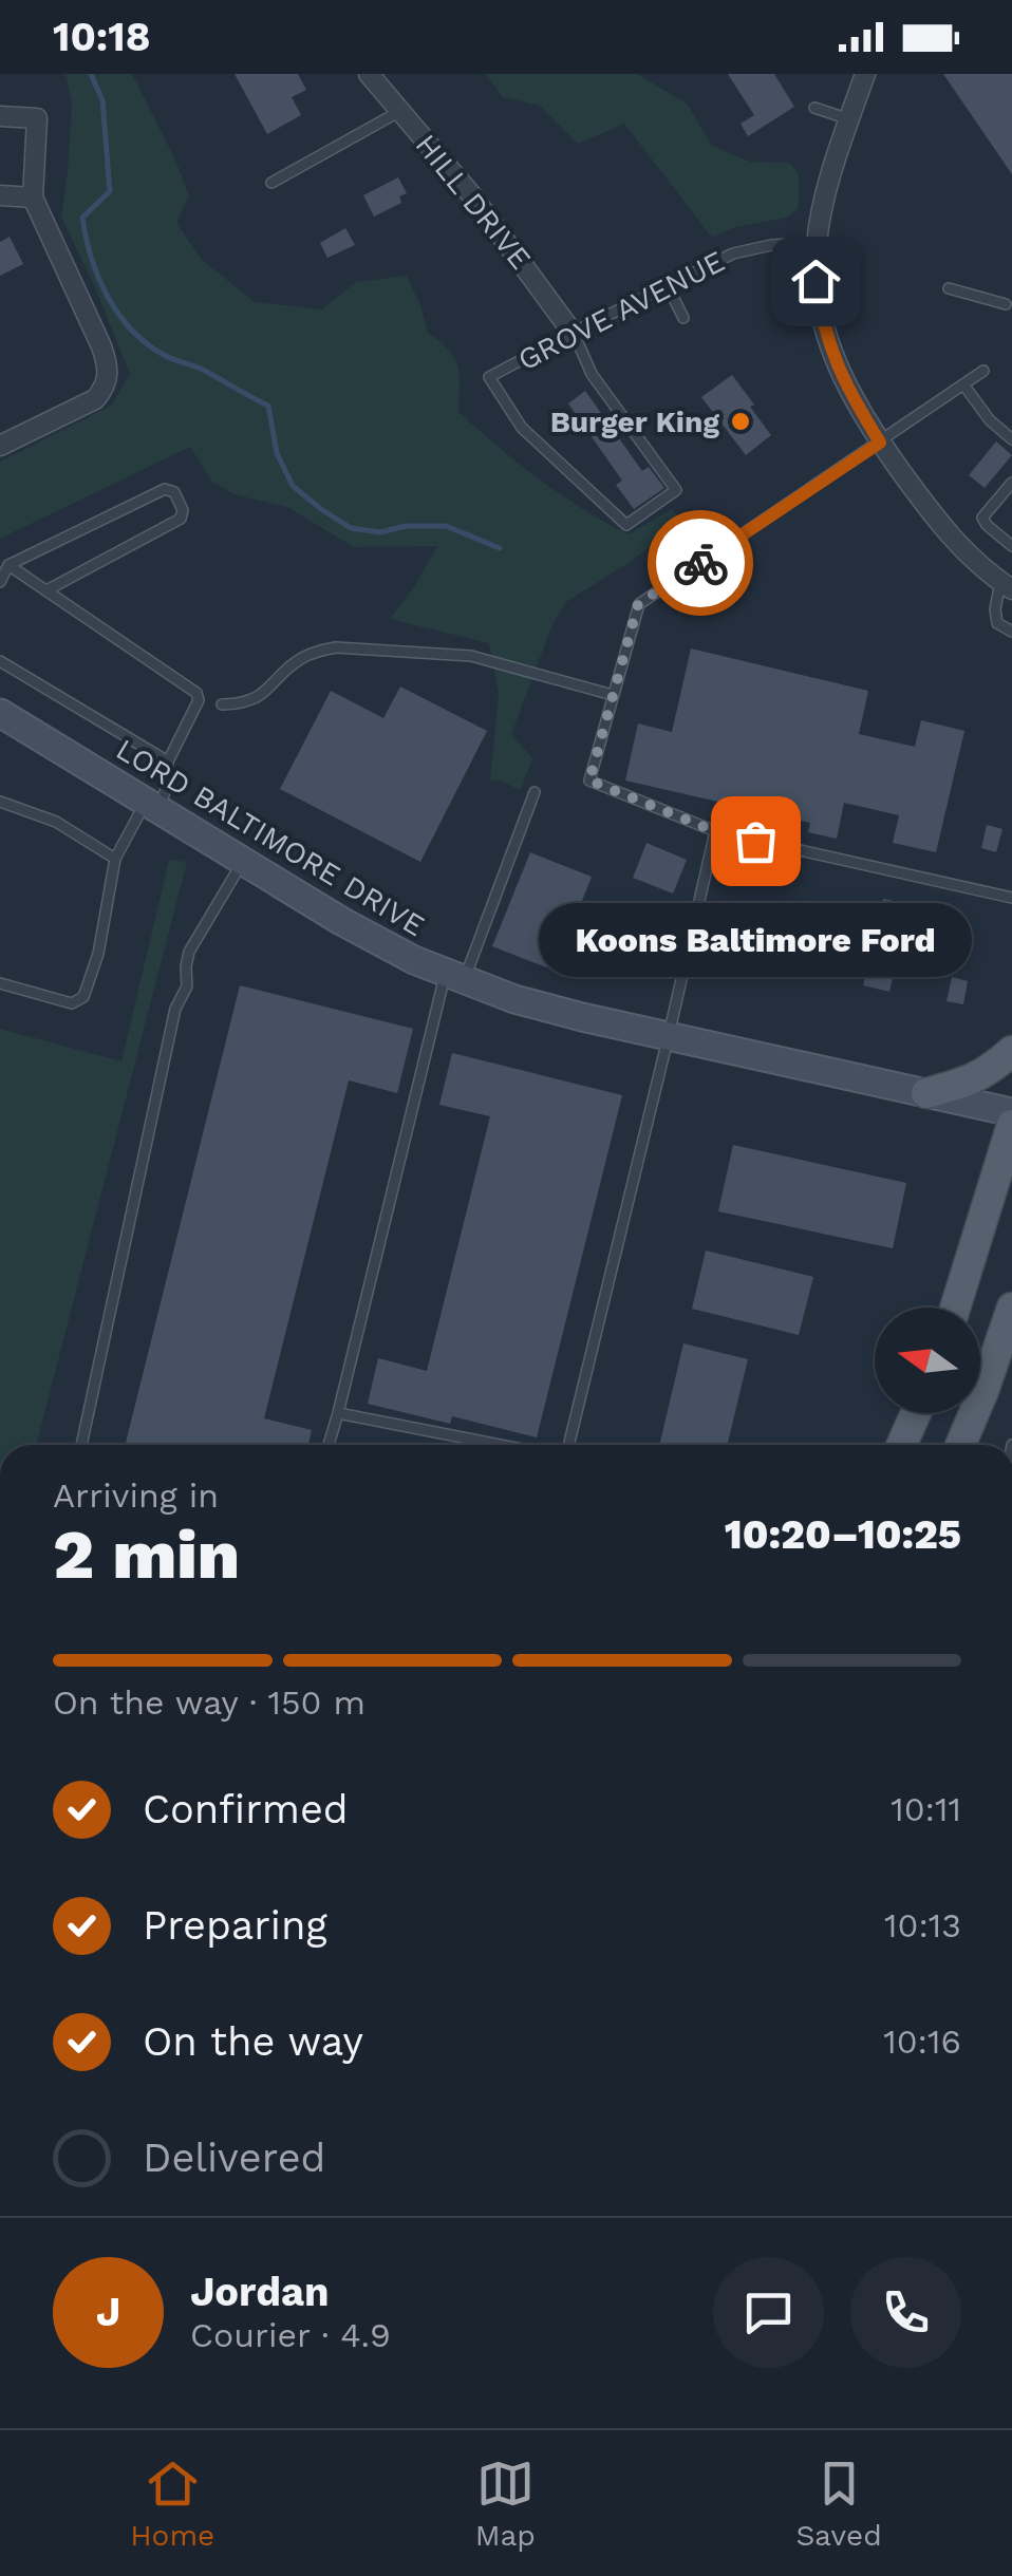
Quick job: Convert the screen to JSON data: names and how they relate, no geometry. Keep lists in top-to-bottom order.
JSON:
{
  "streets": {
    "main road": ["LORD BALTIMORE DRIVE"],
    "street": ["HILL DRIVE"],
    "lane": ["GROVE AVENUE"]
  },
  "crossings": [
    ["HILL DRIVE", "GROVE AVENUE"]
  ],
  "places": ["Burger King", "Koons Baltimore Ford"],
  "north": "left",
  "page": {
    "status": "10:18",
    "bubble": "Koons Baltimore Ford",
    "heading": ["2 min", "Arriving in", "10:20–10:25"],
    "panel": ["Jordan", "Courier · 4.9"],
    "bar": "On the way · 150 m",
    "list": [
      ["Confirmed", "10:11"],
      ["Preparing", "10:13"],
      ["On the way", "10:16"],
      "Delivered"
    ],
    "round": "J",
    "tabs": ["Home", "Map", "Saved"]
  }
}
